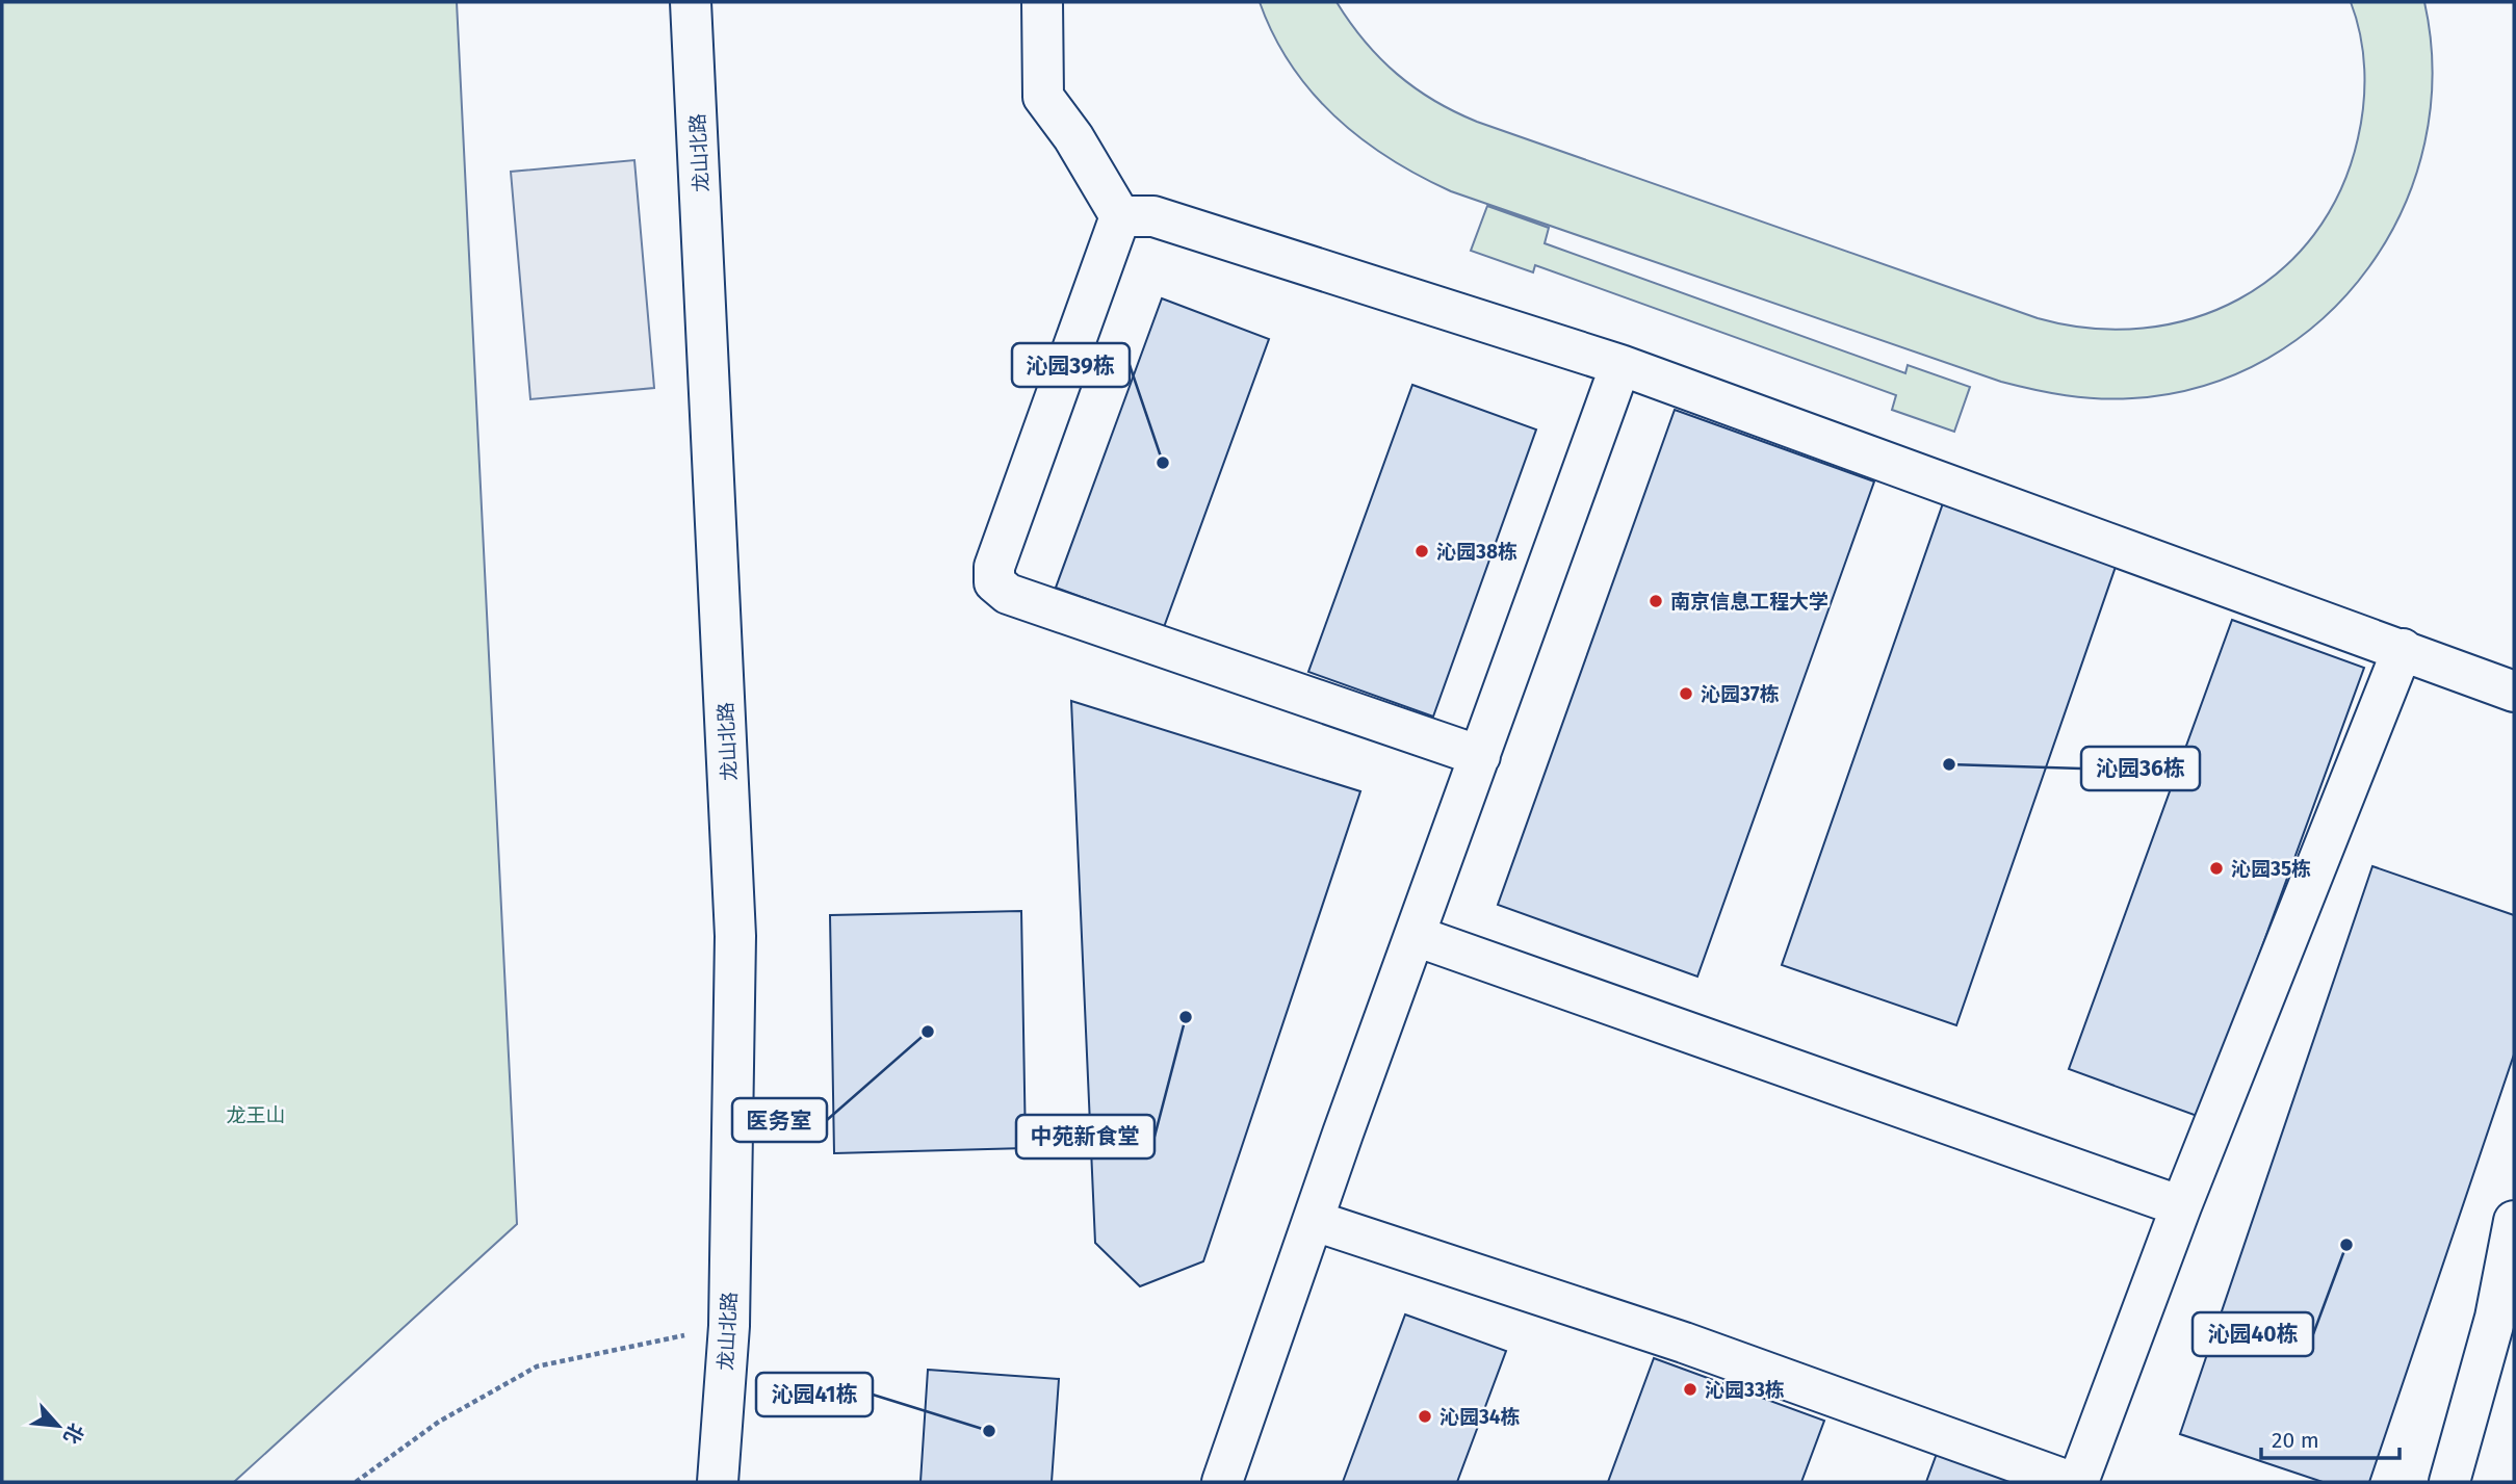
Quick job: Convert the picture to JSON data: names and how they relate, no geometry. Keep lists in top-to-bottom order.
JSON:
{
  "streets": {
    "street": ["龙山北路"]
  },
  "parks": ["龙王山"],
  "places": [
    "沁园39栋",
    "沁园38栋",
    "南京信息工程大学",
    "沁园37栋",
    "沁园36栋",
    "沁园35栋",
    "中苑新食堂",
    "医务室",
    "沁园40栋",
    "沁园33栋",
    "沁园34栋",
    "沁园41栋"
  ],
  "scale_bar": "20 m",
  "north": "bottom right"
}
